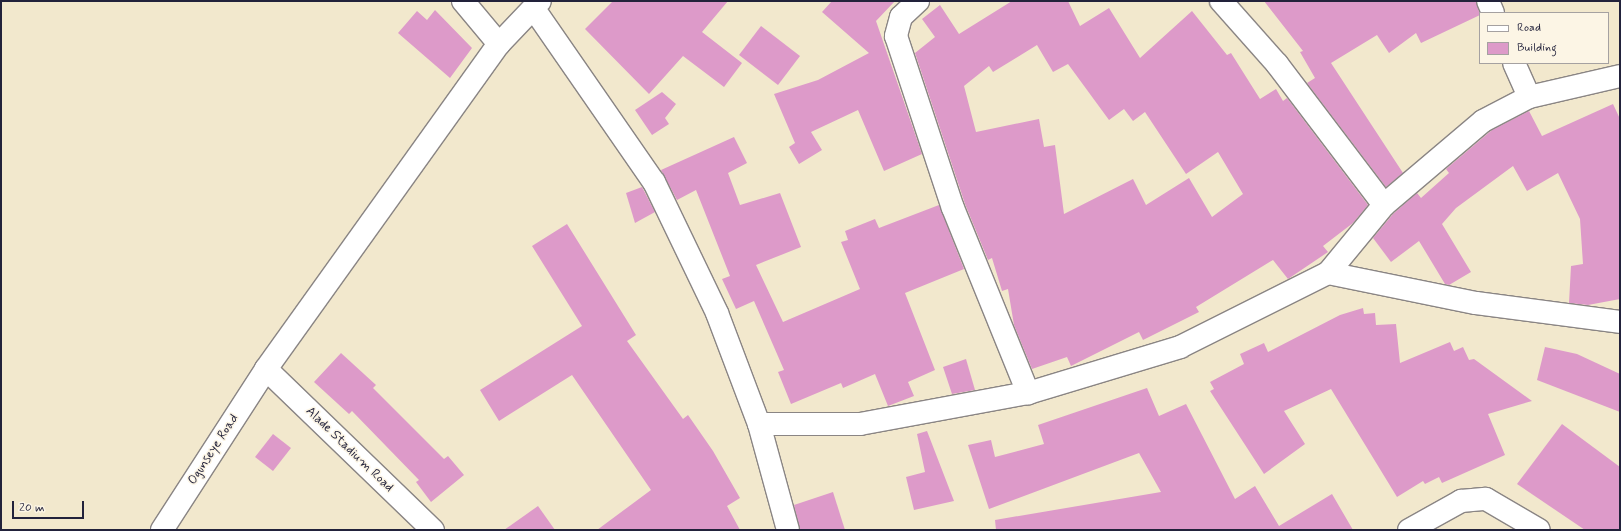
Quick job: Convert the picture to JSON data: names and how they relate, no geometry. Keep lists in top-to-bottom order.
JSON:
{
  "streets": {
    "street": ["Ogunseye Road", "Alade Stadium Road"]
  },
  "crossings": [
    ["Ogunseye Road", "Alade Stadium Road"]
  ],
  "legend": ["Road", "Building"],
  "scale_bar": "20 m"
}
